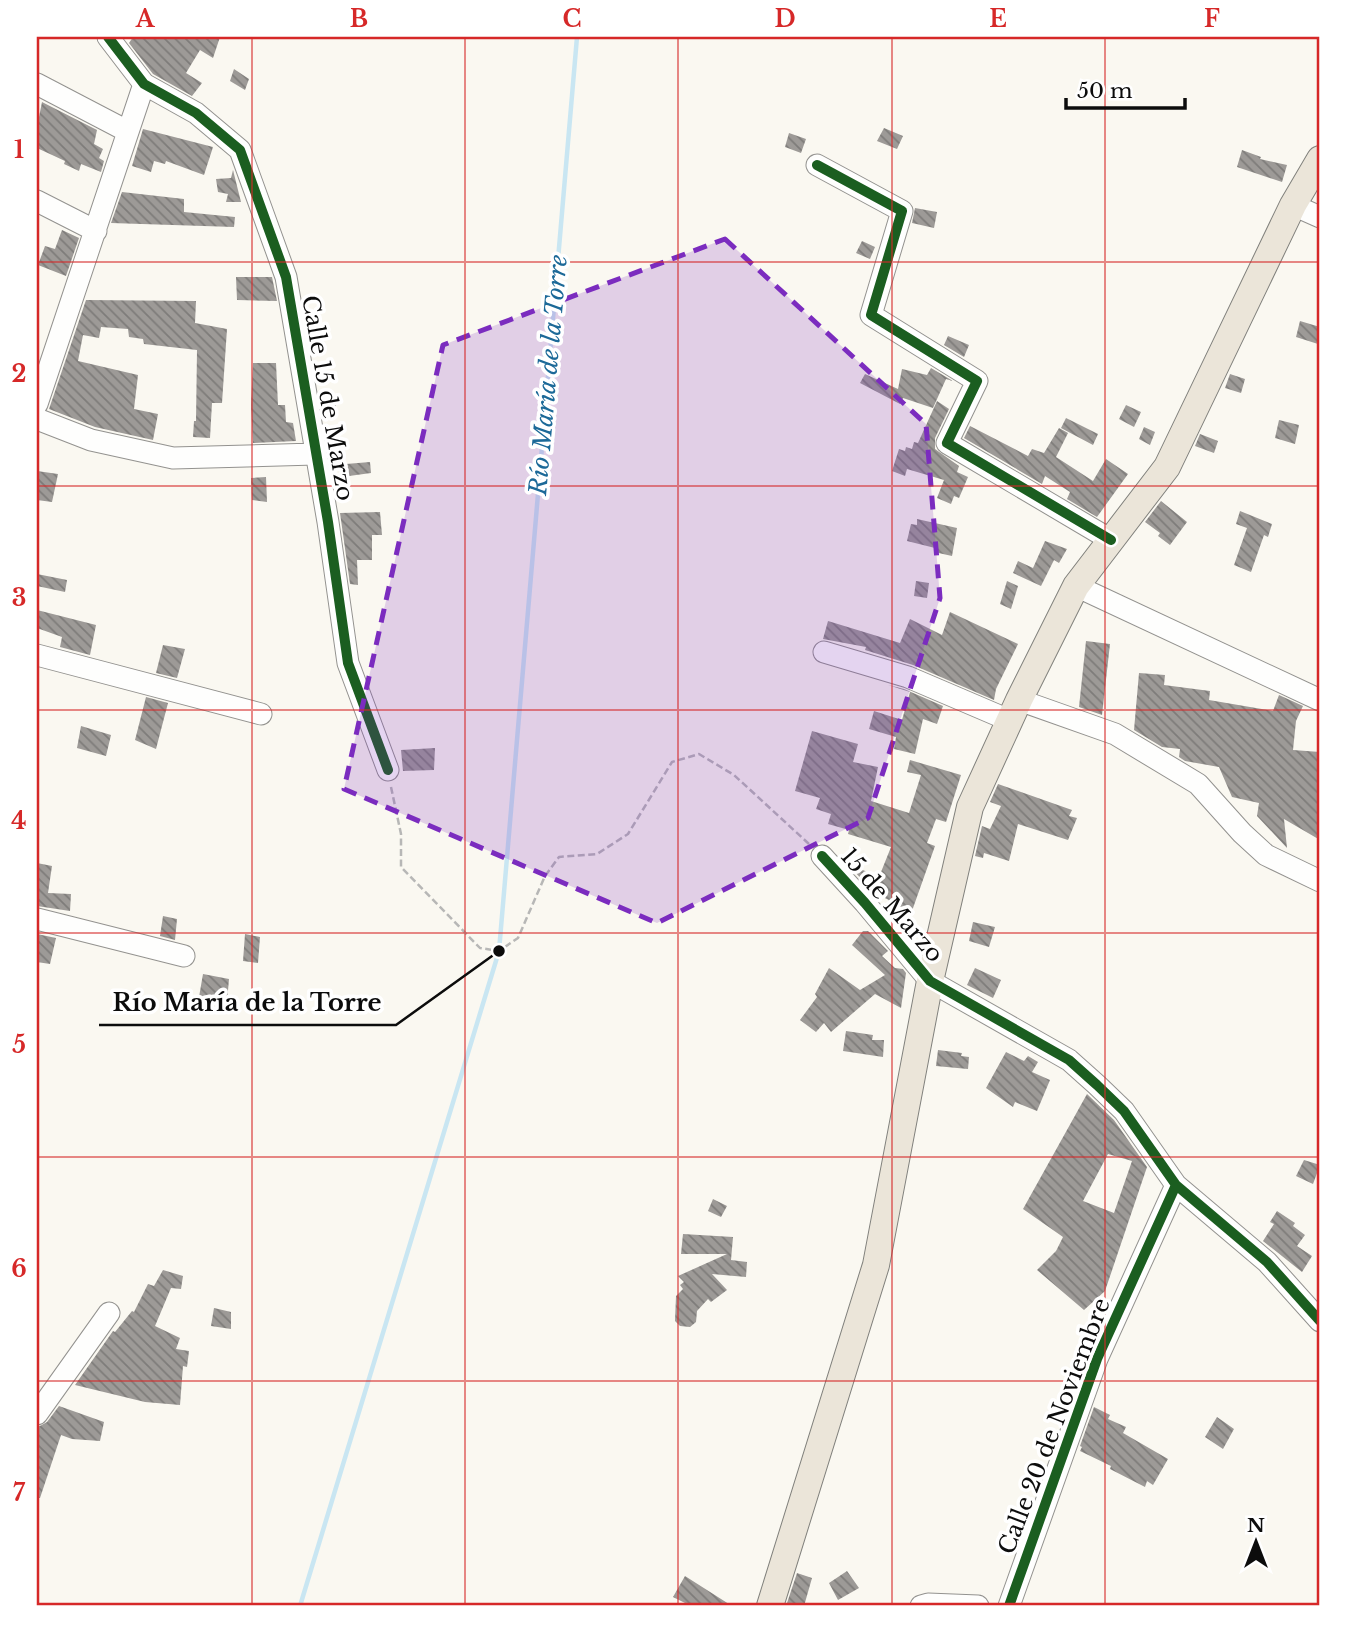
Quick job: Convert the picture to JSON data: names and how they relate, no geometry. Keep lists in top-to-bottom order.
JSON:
{
  "streets": {
    "street": ["Calle 15 de Marzo", "15 de Marzo", "Calle 20 de Noviembre"]
  },
  "crossings": [
    ["Calle 15 de Marzo", "15 de Marzo"]
  ],
  "water": ["Río María de la Torre"],
  "places": ["Río María de la Torre"],
  "scale_bar": "50 m",
  "north": "top",
  "grid": {
    "columns": [
      "A",
      "B",
      "C",
      "D",
      "E",
      "F"
    ],
    "rows": [
      "1",
      "2",
      "3",
      "4",
      "5",
      "6",
      "7"
    ]
  }
}
